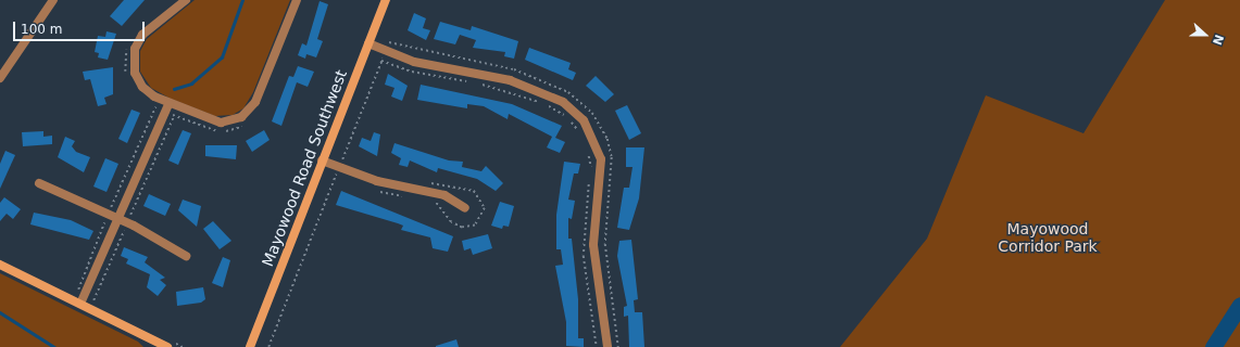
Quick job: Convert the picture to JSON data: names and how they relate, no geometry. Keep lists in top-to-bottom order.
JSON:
{
  "streets": {
    "street": ["Mayowood Road Southwest"]
  },
  "parks": ["Mayowood Corridor Park"],
  "scale_bar": "100 m",
  "north": "right"
}
